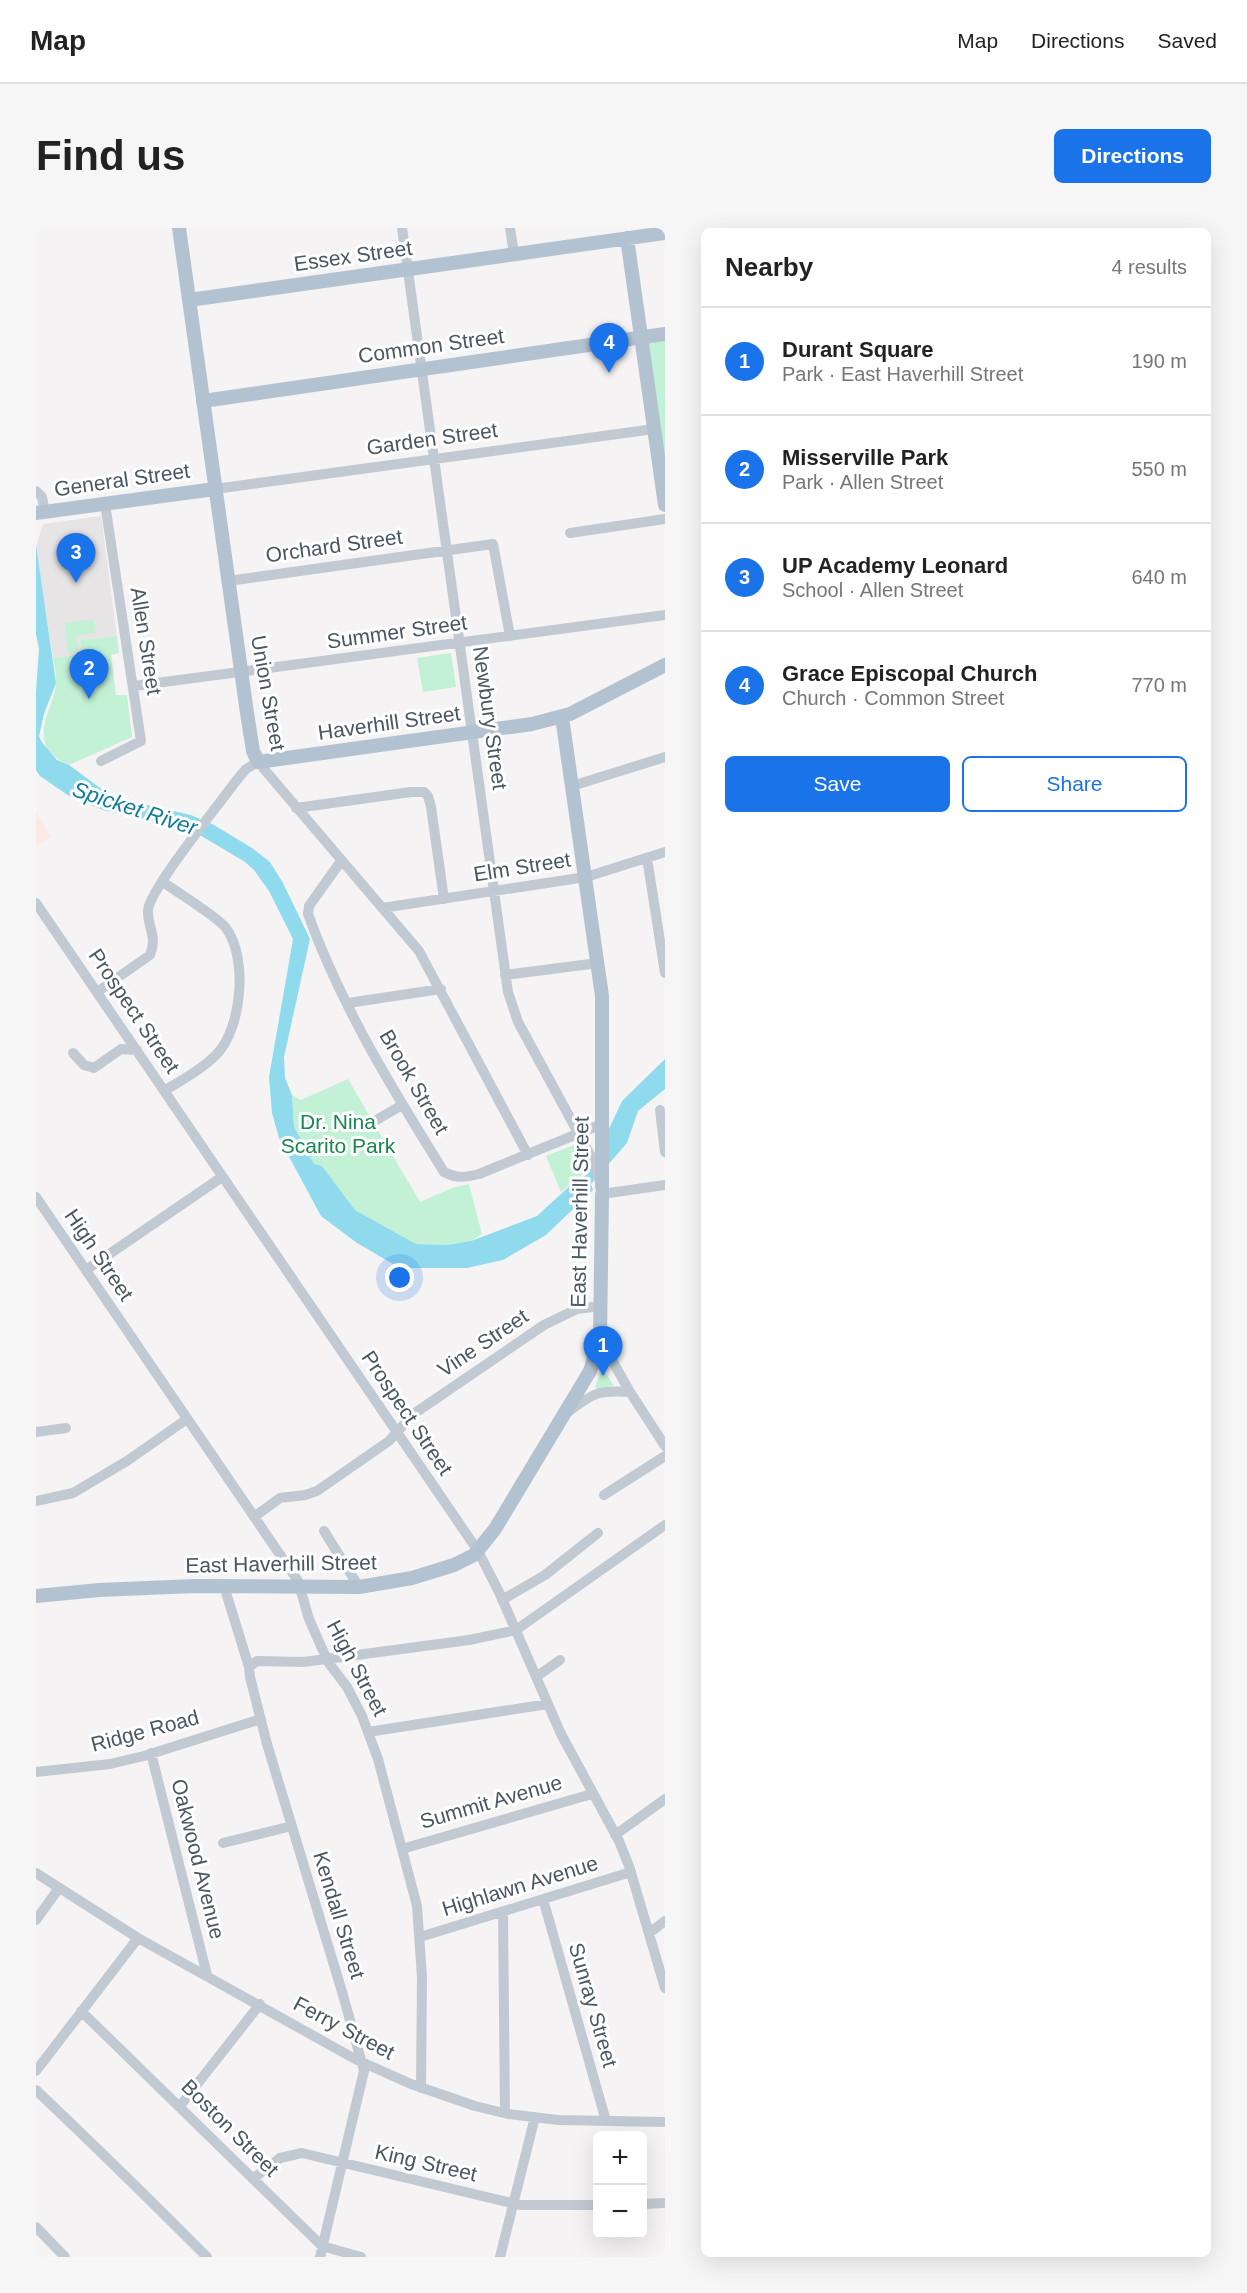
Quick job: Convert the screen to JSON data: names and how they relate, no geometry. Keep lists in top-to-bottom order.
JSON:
{
  "streets": {
    "main road": [
      "Essex Street",
      "Common Street",
      "General Street",
      "Union Street",
      "Haverhill Street",
      "East Haverhill Street"
    ],
    "street": [
      "Garden Street",
      "Orchard Street",
      "Summer Street",
      "Allen Street",
      "Newbury Street",
      "Elm Street",
      "Prospect Street",
      "Brook Street",
      "High Street",
      "Vine Street",
      "Ridge Road",
      "Summit Avenue",
      "Oakwood Avenue",
      "Highlawn Avenue",
      "Kendall Street",
      "Sunray Street",
      "Ferry Street",
      "Boston Street",
      "King Street"
    ]
  },
  "crossings": [
    ["Essex Street", "Union Street"],
    ["Essex Street", "Newbury Street"],
    ["Common Street", "Union Street"],
    ["Common Street", "Newbury Street"],
    ["Garden Street", "General Street"],
    ["Garden Street", "Union Street"],
    ["Garden Street", "Newbury Street"],
    ["General Street", "Allen Street"],
    ["General Street", "Union Street"],
    ["Orchard Street", "Summer Street"],
    ["Orchard Street", "Union Street"],
    ["Orchard Street", "Newbury Street"],
    ["Summer Street", "Allen Street"],
    ["Summer Street", "Union Street"],
    ["Summer Street", "Newbury Street"],
    ["Union Street", "Haverhill Street"],
    ["Union Street", "Elm Street"],
    ["Union Street", "Brook Street"],
    ["Newbury Street", "Haverhill Street"],
    ["Newbury Street", "Elm Street"],
    ["Newbury Street", "Brook Street"],
    ["Newbury Street", "East Haverhill Street"],
    ["Haverhill Street", "East Haverhill Street"],
    ["Elm Street", "East Haverhill Street"],
    ["Prospect Street", "East Haverhill Street"],
    ["Prospect Street", "Vine Street"],
    ["Prospect Street", "Summit Avenue"],
    ["Prospect Street", "Highlawn Avenue"],
    ["Brook Street", "East Haverhill Street"],
    ["East Haverhill Street", "High Street"],
    ["East Haverhill Street", "Vine Street"],
    ["East Haverhill Street", "Kendall Street"],
    ["High Street", "Vine Street"],
    ["High Street", "Summit Avenue"],
    ["High Street", "Highlawn Avenue"],
    ["High Street", "Ferry Street"],
    ["Ridge Road", "Oakwood Avenue"],
    ["Ridge Road", "Kendall Street"],
    ["Oakwood Avenue", "Ferry Street"],
    ["Highlawn Avenue", "Sunray Street"],
    ["Kendall Street", "Ferry Street"],
    ["Kendall Street", "Boston Street"],
    ["Kendall Street", "King Street"],
    ["Sunray Street", "Ferry Street"],
    ["Boston Street", "King Street"]
  ],
  "water": ["Spicket River"],
  "parks": ["Dr. Nina Scarito Park"],
  "page": {
    "header": "Map",
    "nav": ["Map", "Directions", "Saved"],
    "buttons": [
      "Directions",
      ["Save", "Share"]
    ],
    "title": "Find us",
    "heading": ["Nearby", "4 results"],
    "list": [
      {
        "mark": "1",
        "name": "Durant Square",
        "note": "Park · East Haverhill Street",
        "value": "190 m"
      },
      {
        "mark": "2",
        "name": "Misserville Park",
        "note": "Park · Allen Street",
        "value": "550 m"
      },
      {
        "mark": "3",
        "name": "UP Academy Leonard",
        "note": "School · Allen Street",
        "value": "640 m"
      },
      {
        "mark": "4",
        "name": "Grace Episcopal Church",
        "note": "Church · Common Street",
        "value": "770 m"
      }
    ],
    "pins": [
      "4",
      "3",
      "2",
      "1"
    ],
    "map_buttons": ["+", "−"]
  }
}
